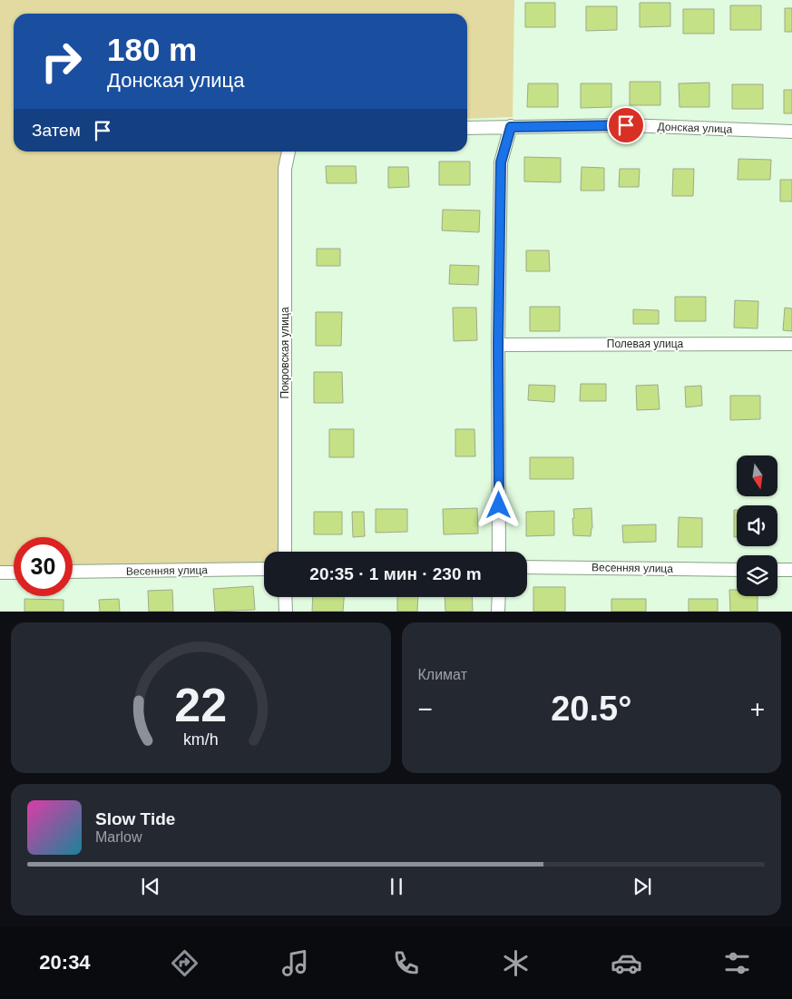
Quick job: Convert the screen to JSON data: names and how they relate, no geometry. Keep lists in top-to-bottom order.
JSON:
{
  "streets": {
    "street": [
      "Донская улица",
      "Полевая улица",
      "Покровская улица",
      "Весенняя улица"
    ]
  },
  "north": "bottom",
  "page": {
    "turn": ["180 m", "Донская улица"],
    "then": "Затем",
    "limit": "30",
    "trip": "20:35 · 1 мин · 230 m",
    "tile": "Климат",
    "heat": ["−", "20.5°", "+"],
    "song": ["Slow Tide", "Marlow"],
    "tabs": "20:34",
    "gauge": ["22", "km/h"]
  }
}
